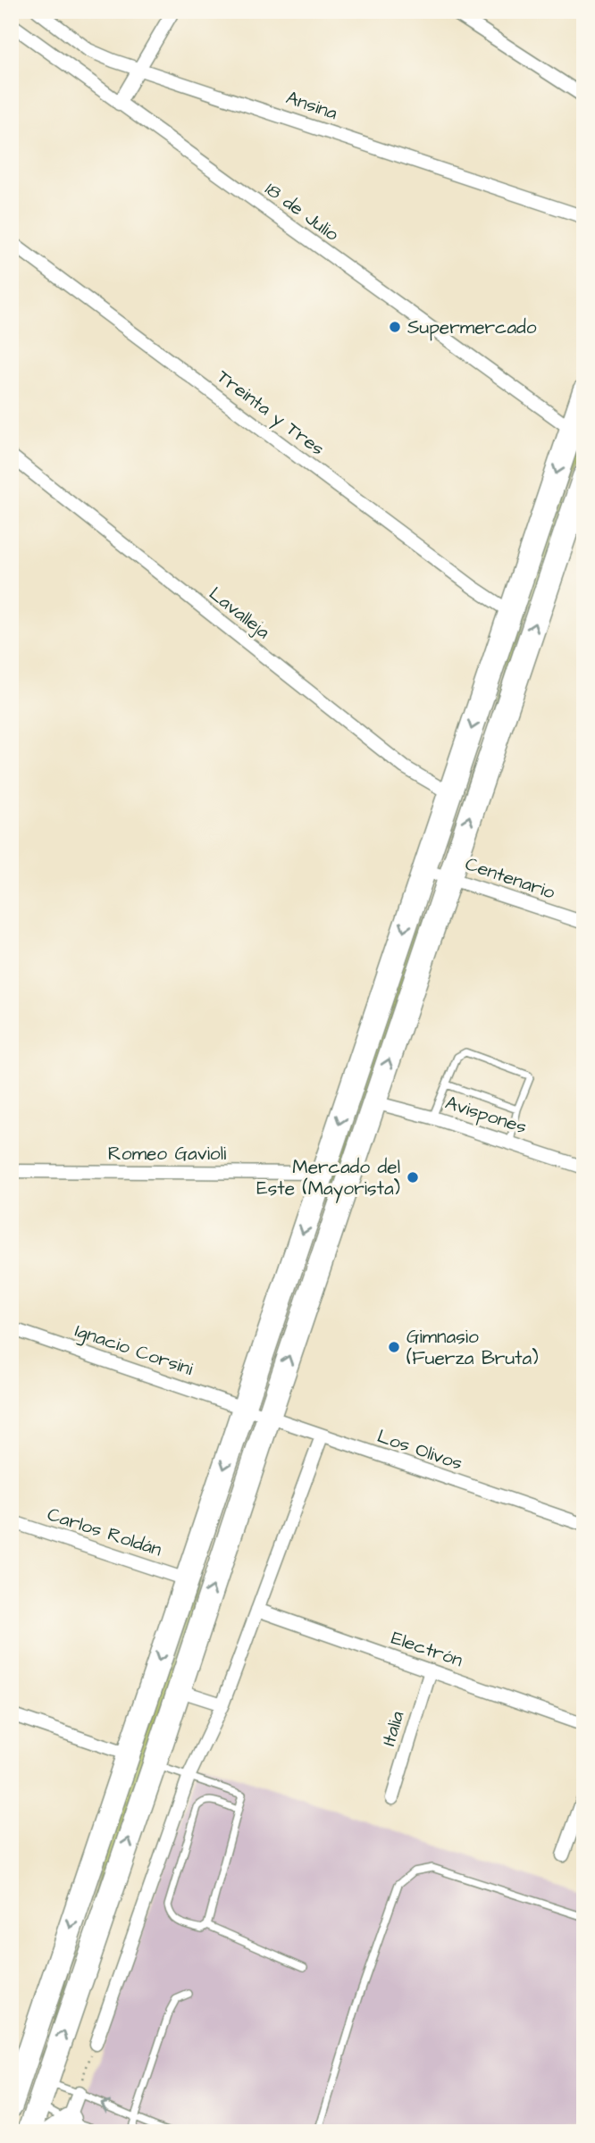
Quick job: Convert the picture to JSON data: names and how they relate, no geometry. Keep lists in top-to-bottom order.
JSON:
{
  "streets": {
    "street": [
      "Ansina",
      "18 de Julio",
      "Treinta y Tres",
      "Lavalleja",
      "Centenario",
      "Avispones",
      "Romeo Gavioli",
      "Ignacio Corsini",
      "Los Olivos",
      "Carlos Roldán",
      "Electrón",
      "Italia"
    ]
  },
  "crossings": [
    ["Ignacio Corsini", "Los Olivos"],
    ["Electrón", "Italia"]
  ],
  "places": ["Supermercado", "Mercado del Este (Mayorista)", "Gimnasio (Fuerza Bruta)"]
}
